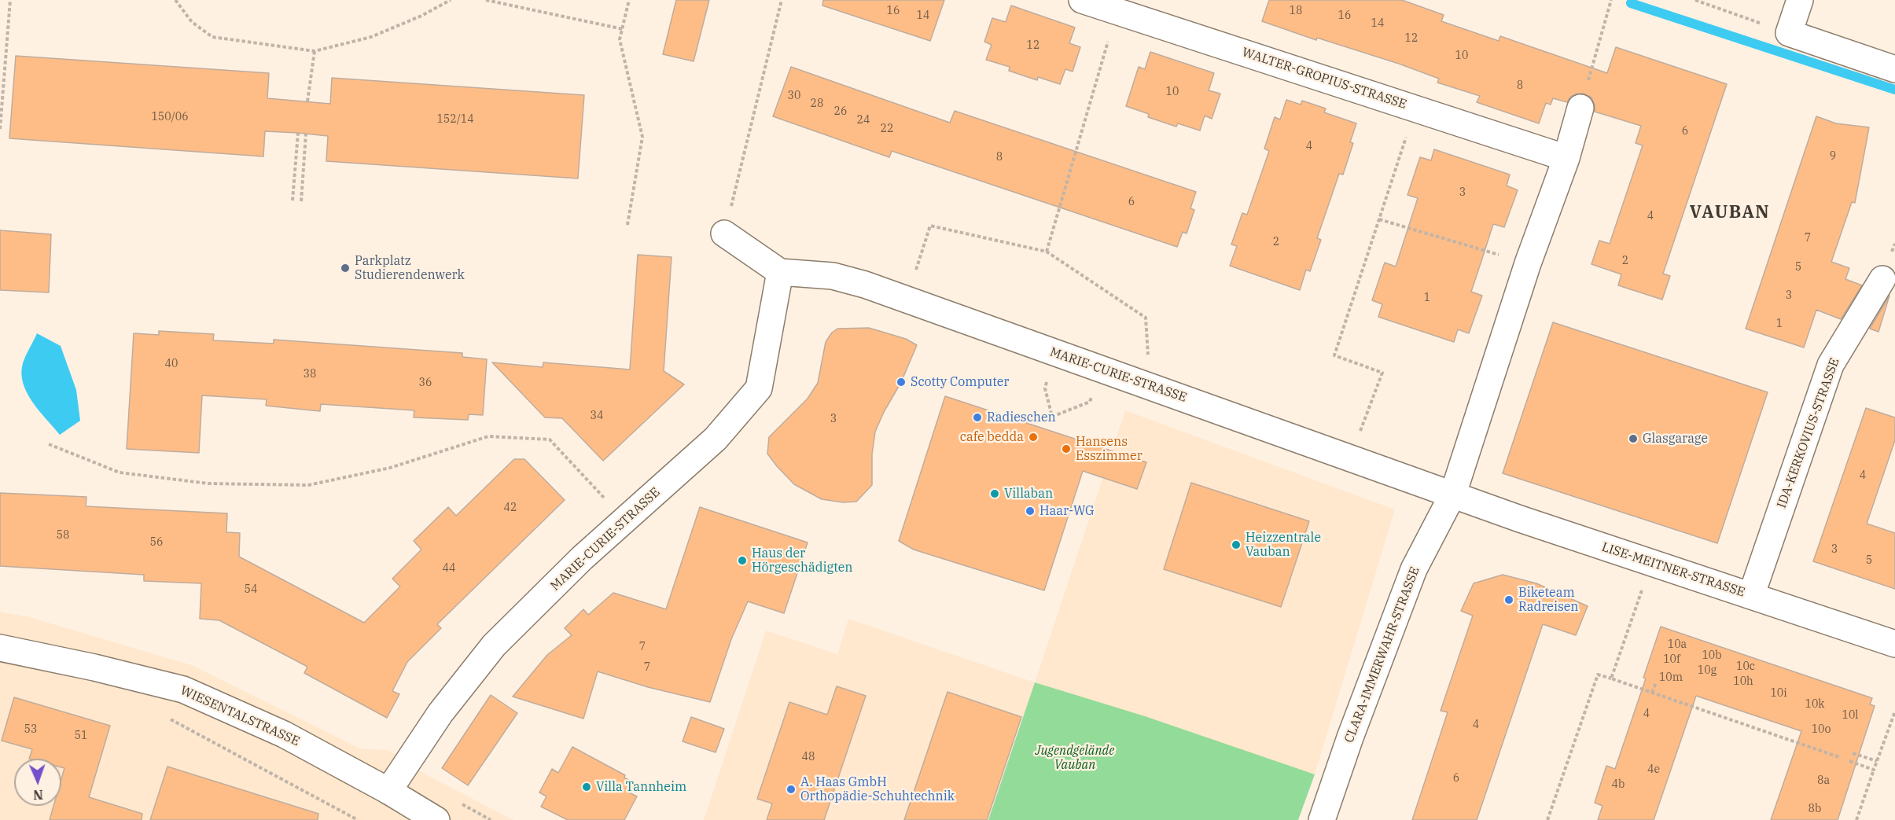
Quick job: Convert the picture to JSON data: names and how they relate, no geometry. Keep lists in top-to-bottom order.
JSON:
{
  "streets": {
    "street": [
      "WALTER-GROPIUS-STRASSE",
      "MARIE-CURIE-STRASSE",
      "IDA-KERKOVIUS-STRASSE",
      "LISE-MEITNER-STRASSE",
      "CLARA-IMMERWAHR-STRASSE",
      "WIESENTALSTRASSE"
    ]
  },
  "crossings": [
    ["MARIE-CURIE-STRASSE", "LISE-MEITNER-STRASSE"],
    ["MARIE-CURIE-STRASSE", "CLARA-IMMERWAHR-STRASSE"],
    ["MARIE-CURIE-STRASSE", "WIESENTALSTRASSE"],
    ["IDA-KERKOVIUS-STRASSE", "LISE-MEITNER-STRASSE"],
    ["LISE-MEITNER-STRASSE", "CLARA-IMMERWAHR-STRASSE"]
  ],
  "districts": ["VAUBAN"],
  "parks": ["Jugendgelände Vauban"],
  "places": [
    "Parkplatz Studierendenwerk",
    "Scotty Computer",
    "Radieschen",
    "cafe bedda",
    "Glasgarage",
    "Hansens Esszimmer",
    "Villaban",
    "Haar-WG",
    "Heizzentrale Vauban",
    "Haus der Hörgeschädigten",
    "Biketeam Radreisen",
    "Villa Tannheim",
    "A. Haas GmbH Orthopädie-Schuhtechnik"
  ],
  "house_numbers": [
    "16",
    "18",
    "14",
    "16",
    "14",
    "12",
    "12",
    "10",
    "8",
    "10",
    "30",
    "28",
    "26",
    "150/06",
    "152/14",
    "24",
    "22",
    "6",
    "4",
    "9",
    "8",
    "3",
    "6",
    "4",
    "7",
    "2",
    "2",
    "5",
    "3",
    "1",
    "1",
    "40",
    "38",
    "36",
    "34",
    "3",
    "4",
    "42",
    "58",
    "56",
    "3",
    "5",
    "44",
    "54",
    "10a",
    "7",
    "10b",
    "10f",
    "10c",
    "7",
    "10g",
    "10m",
    "10h",
    "10i",
    "10k",
    "4",
    "10l",
    "4",
    "53",
    "10o",
    "51",
    "48",
    "4e",
    "6",
    "8a",
    "4b",
    "8b"
  ],
  "north": "bottom"
}
